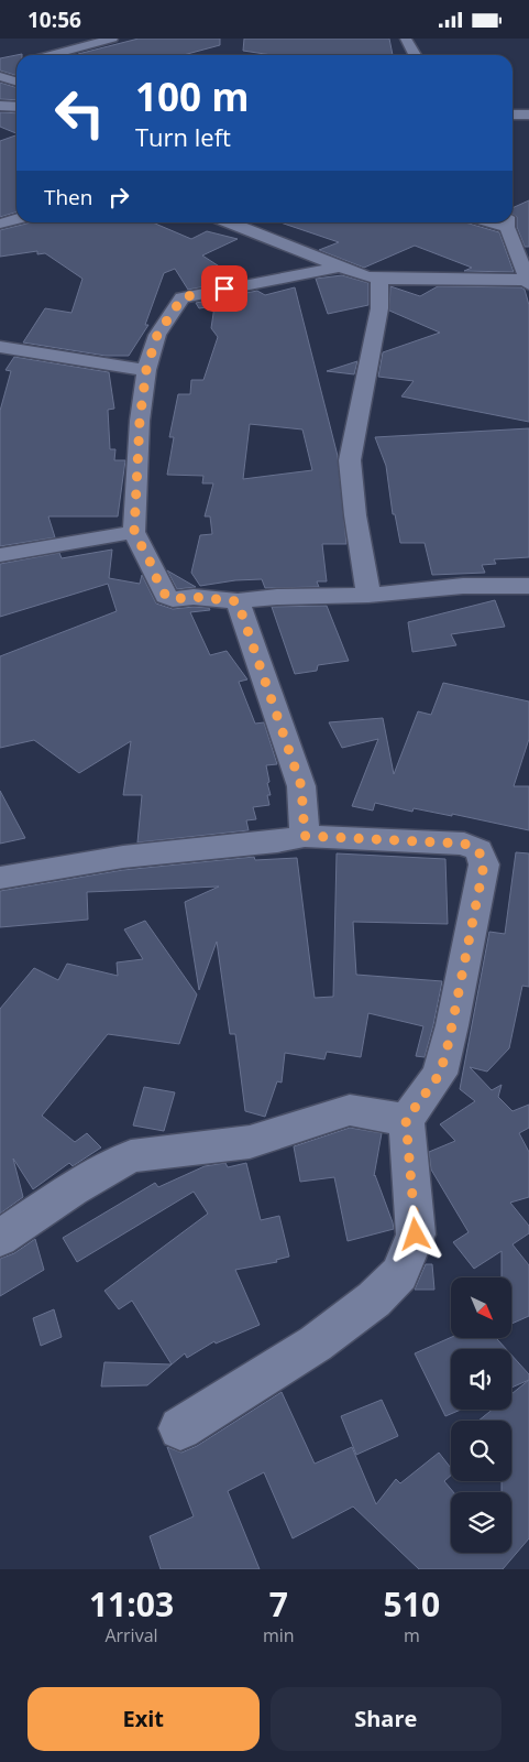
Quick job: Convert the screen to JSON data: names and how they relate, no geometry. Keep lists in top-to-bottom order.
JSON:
{
  "north": "bottom right",
  "page": {
    "status": "10:56",
    "turn": ["100 m", "Turn left"],
    "then": "Then",
    "eta": [
      "11:03",
      "Arrival",
      "7",
      "min",
      "510",
      "m"
    ],
    "buttons": ["Exit", "Share"]
  }
}
